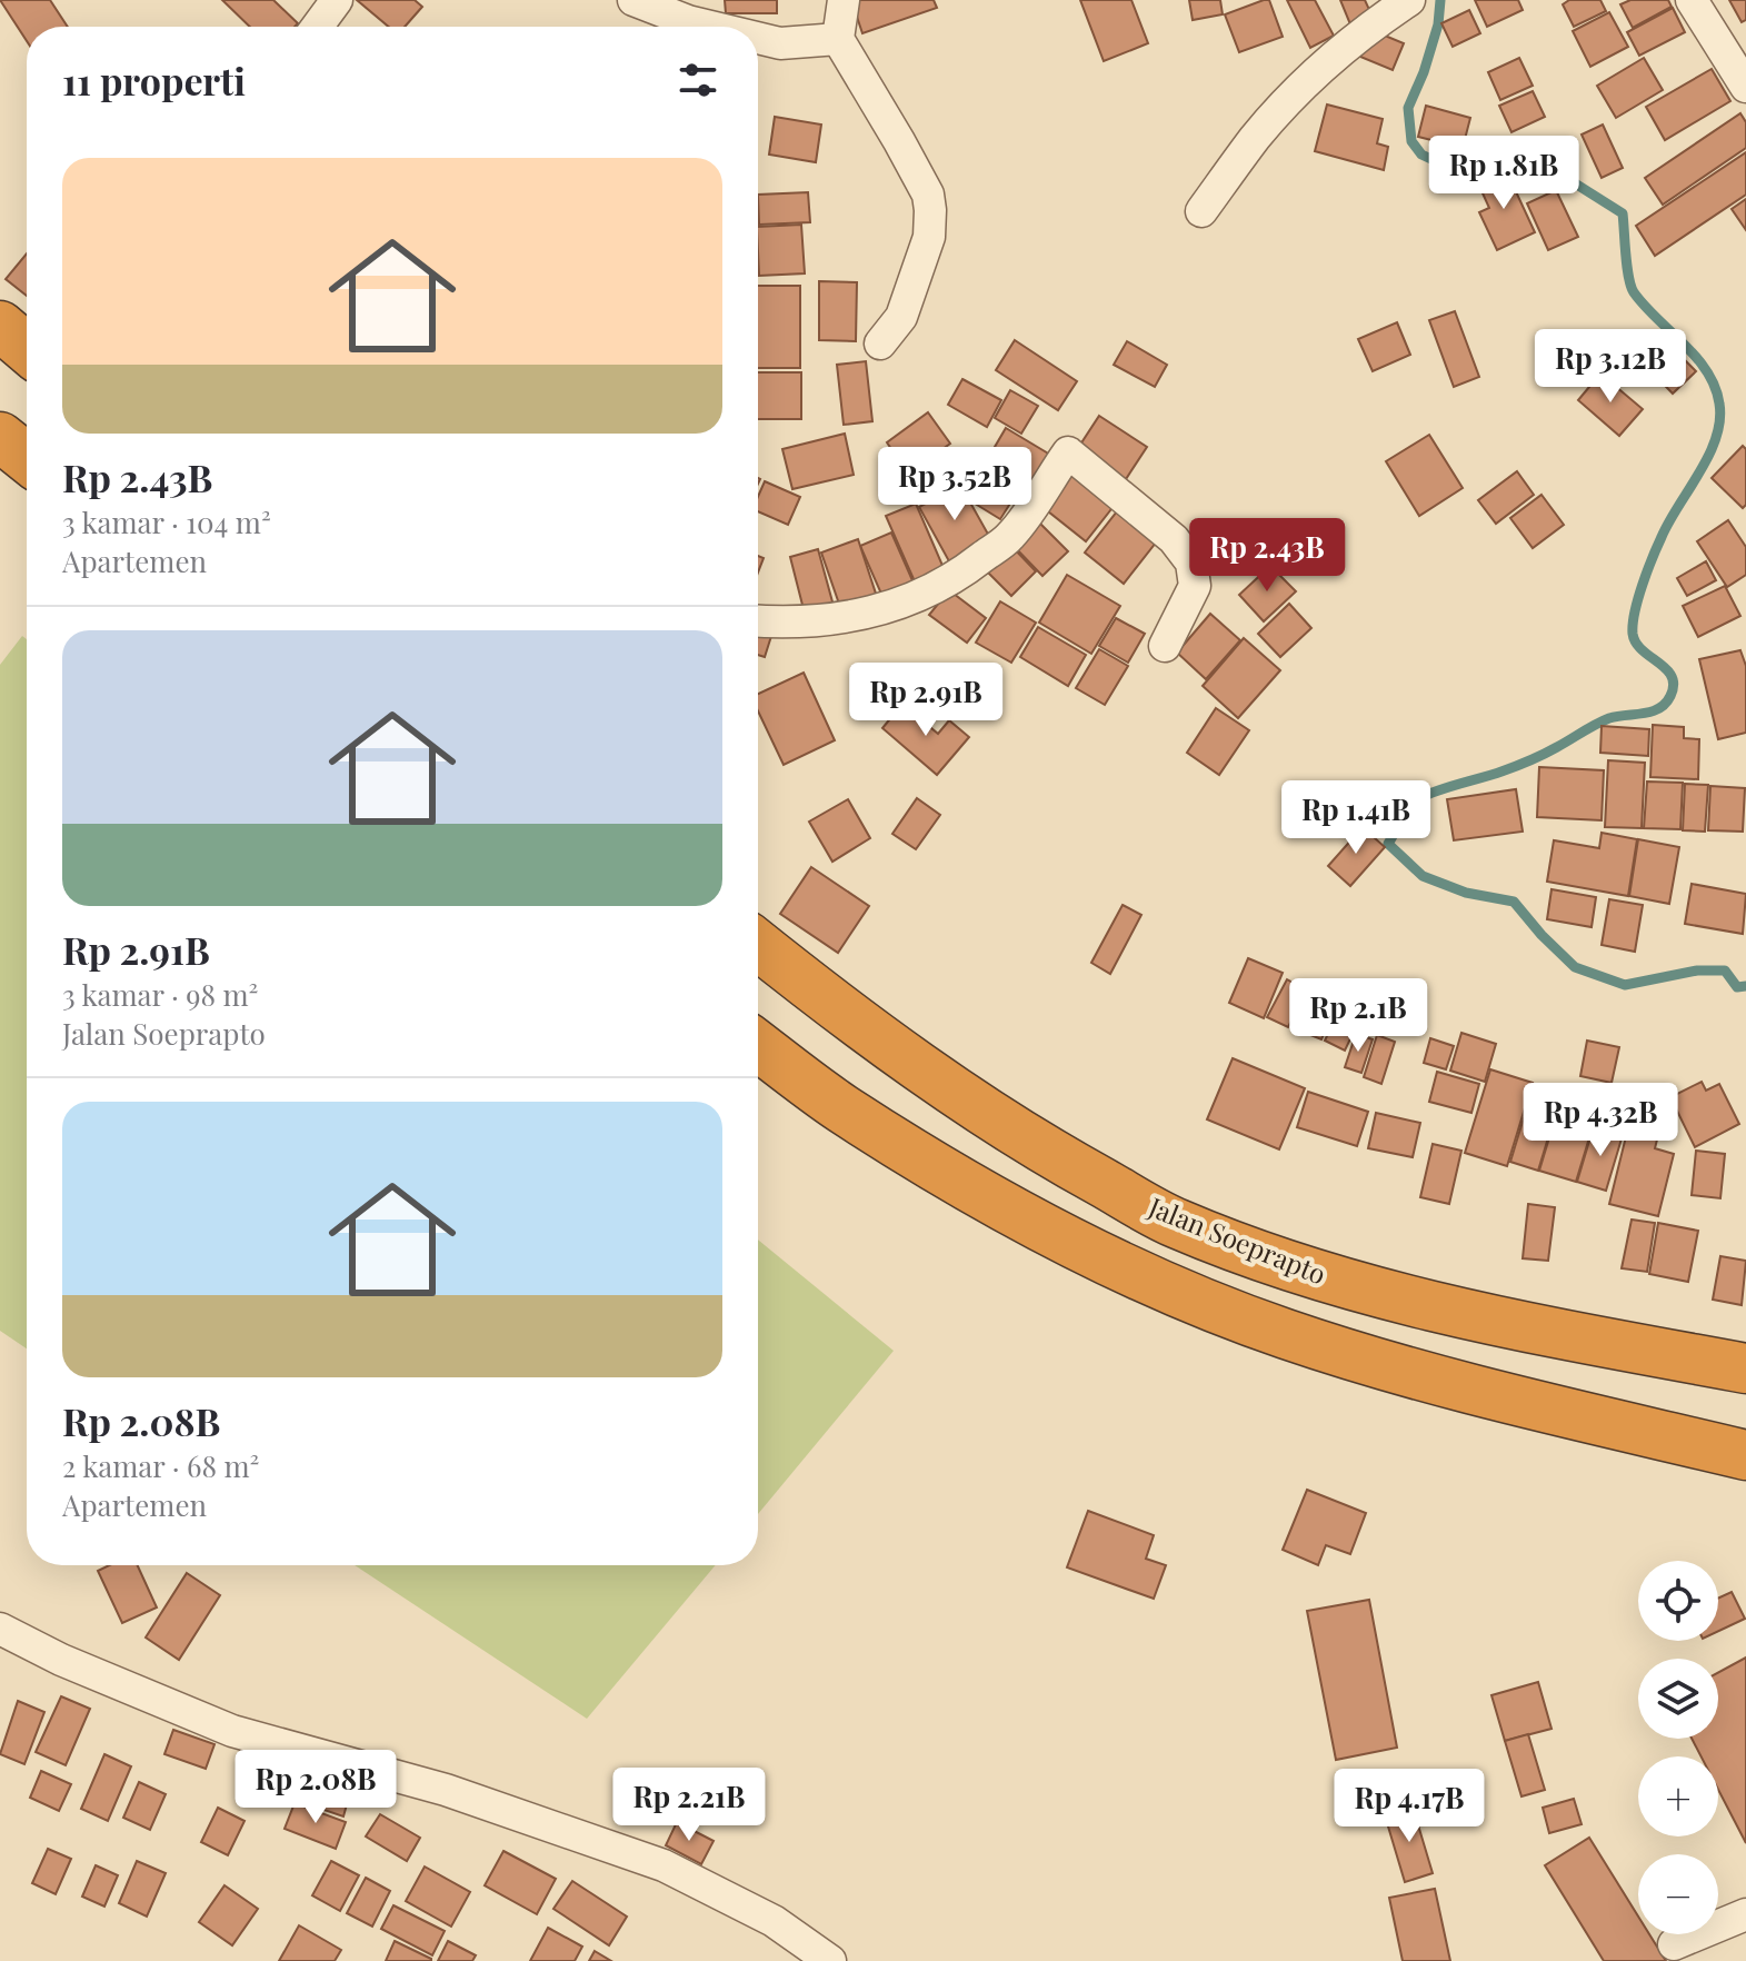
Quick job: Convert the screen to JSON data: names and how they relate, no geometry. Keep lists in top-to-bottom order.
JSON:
{
  "streets": {
    "highway": ["Jalan Soeprapto"]
  },
  "page": {
    "heading": "11 properti",
    "list": [
      {
        "name": "Rp 2.43B",
        "note": "3 kamar · 104 m² · Apartemen"
      },
      {
        "name": "Rp 2.91B",
        "note": "3 kamar · 98 m² · Jalan Soeprapto"
      },
      {
        "name": "Rp 2.08B",
        "note": "2 kamar · 68 m² · Apartemen"
      }
    ],
    "price": [
      "Rp 1.81B",
      "Rp 3.12B",
      "Rp 3.52B",
      "Rp 2.43B",
      "Rp 2.91B",
      "Rp 1.41B",
      "Rp 2.1B",
      "Rp 4.32B",
      "Rp 2.08B",
      "Rp 2.21B",
      "Rp 4.17B"
    ],
    "map_buttons": ["+", "−"]
  }
}
